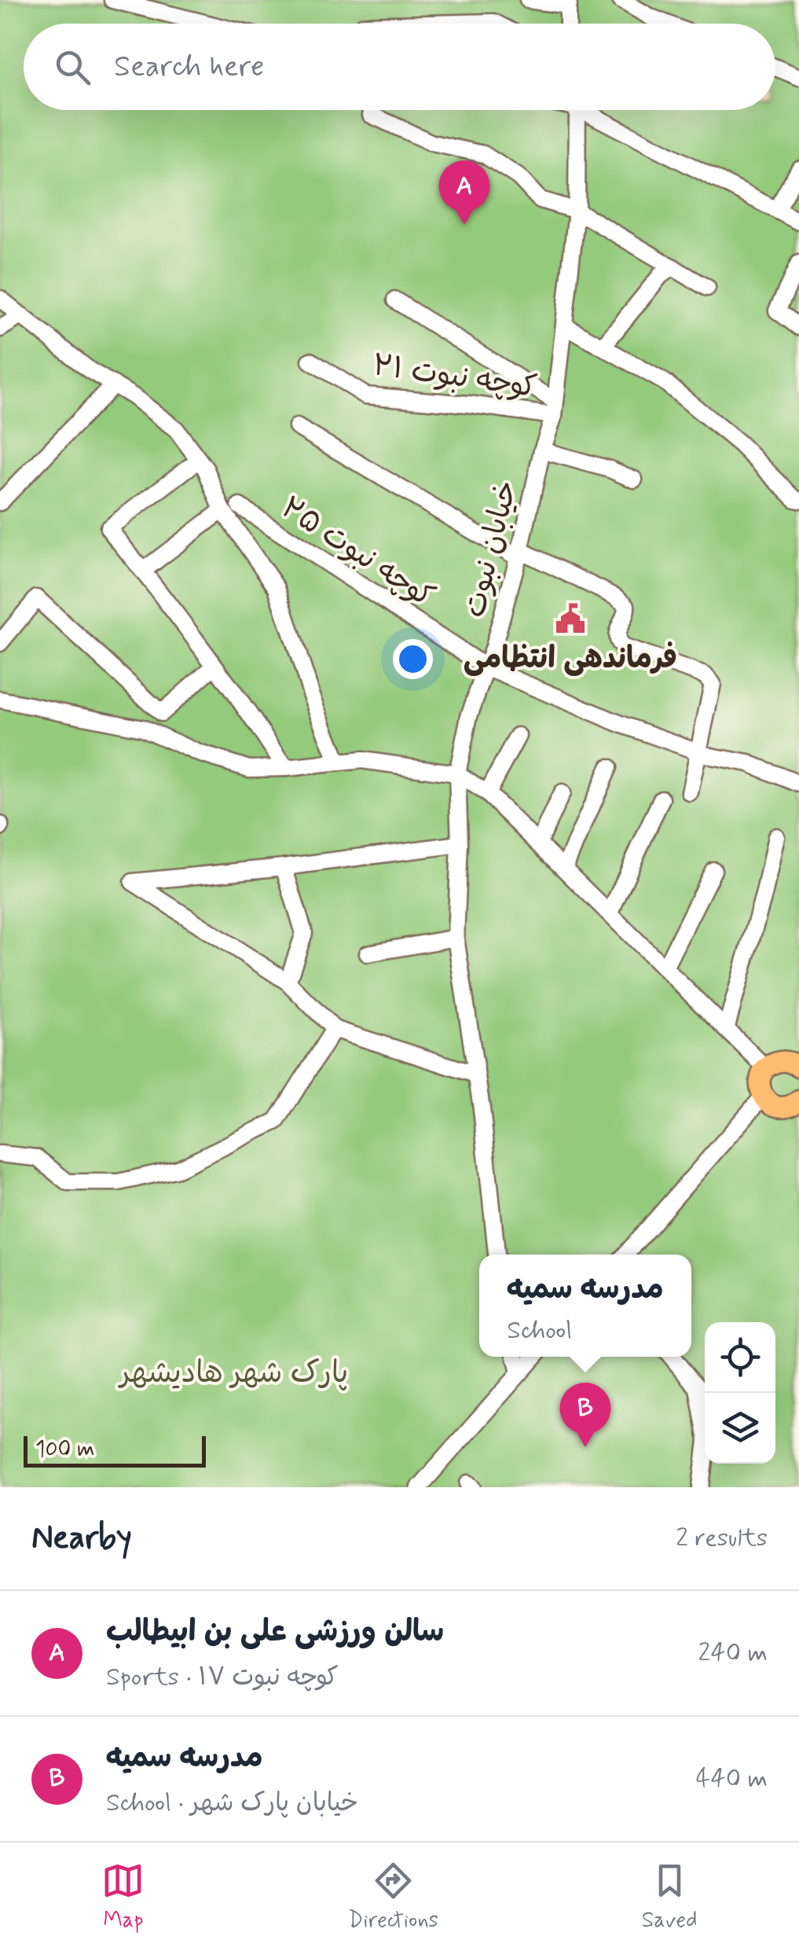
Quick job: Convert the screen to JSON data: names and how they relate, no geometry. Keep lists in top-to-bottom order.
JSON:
{
  "streets": {
    "street": ["کوچه نبوت ۲۱", "خیابان نبوت", "کوچه نبوت ۲۵"]
  },
  "crossings": [
    ["کوچه نبوت ۲۱", "خیابان نبوت"],
    ["خیابان نبوت", "کوچه نبوت ۲۵"]
  ],
  "parks": ["پارک شهر هادیشهر"],
  "places": {
    "public building": ["فرماندهی انتظامی"]
  },
  "scale_bar": "100 m",
  "page": {
    "search": "Search here",
    "pins": ["A", "B"],
    "popup": ["مدرسه سمیه", "School"],
    "scale": "100 m",
    "heading": ["Nearby", "2 results"],
    "list": [
      {
        "mark": "A",
        "name": "سالن ورزشی علی بن ابیطالب",
        "note": "Sports · کوچه نبوت ۱۷",
        "value": "240 m"
      },
      {
        "mark": "B",
        "name": "مدرسه سمیه",
        "note": "School · خیابان پارک شهر",
        "value": "440 m"
      }
    ],
    "nav": ["Map", "Directions", "Saved"]
  }
}
